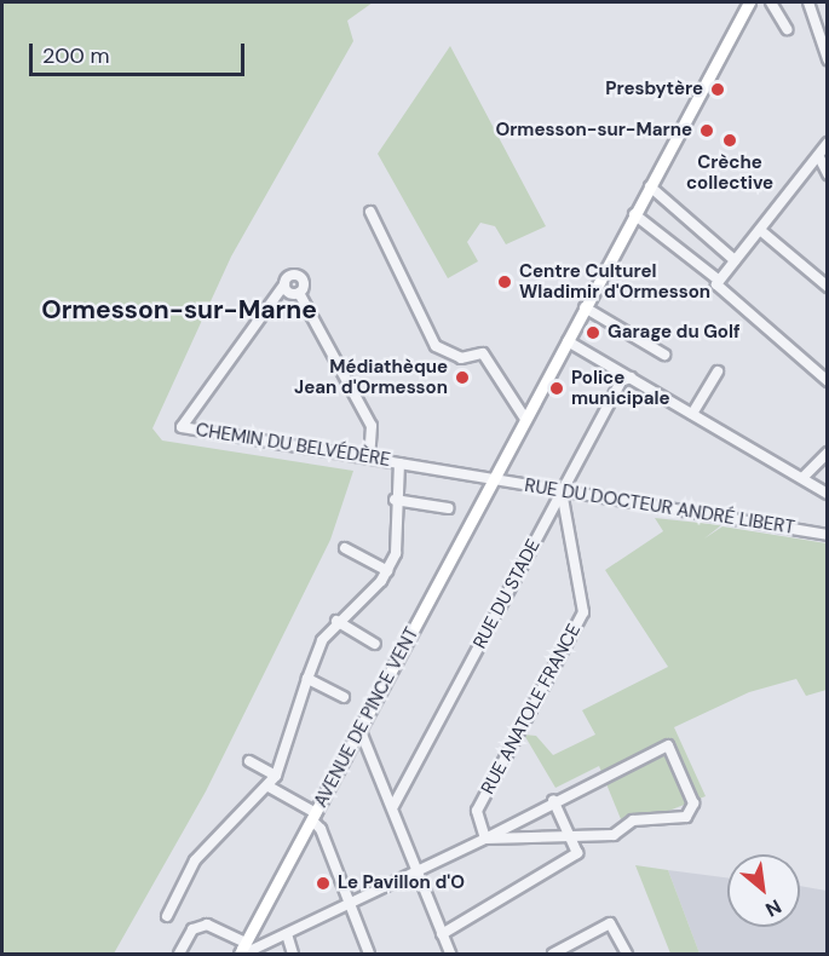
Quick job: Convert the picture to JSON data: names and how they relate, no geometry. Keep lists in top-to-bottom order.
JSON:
{
  "streets": {
    "main road": ["AVENUE DE PINCE VENT"],
    "street": [
      "CHEMIN DU BELVÉDÈRE",
      "RUE DU DOCTEUR ANDRÉ LIBERT",
      "RUE DU STADE",
      "RUE ANATOLE FRANCE"
    ]
  },
  "crossings": [
    ["CHEMIN DU BELVÉDÈRE", "RUE DU DOCTEUR ANDRÉ LIBERT"],
    ["CHEMIN DU BELVÉDÈRE", "AVENUE DE PINCE VENT"],
    ["RUE DU DOCTEUR ANDRÉ LIBERT", "RUE DU STADE"],
    ["RUE DU DOCTEUR ANDRÉ LIBERT", "RUE ANATOLE FRANCE"],
    ["RUE DU DOCTEUR ANDRÉ LIBERT", "AVENUE DE PINCE VENT"],
    ["RUE DU STADE", "RUE ANATOLE FRANCE"]
  ],
  "districts": ["Ormesson-sur-Marne"],
  "places": [
    "Presbytère",
    "Ormesson-sur-Marne",
    "Crèche collective",
    "Centre Culturel Wladimir d'Ormesson",
    "Garage du Golf",
    "Médiathèque Jean d'Ormesson",
    "Police municipale",
    "Le Pavillon d'O"
  ],
  "scale_bar": "200 m",
  "north": "bottom right"
}
